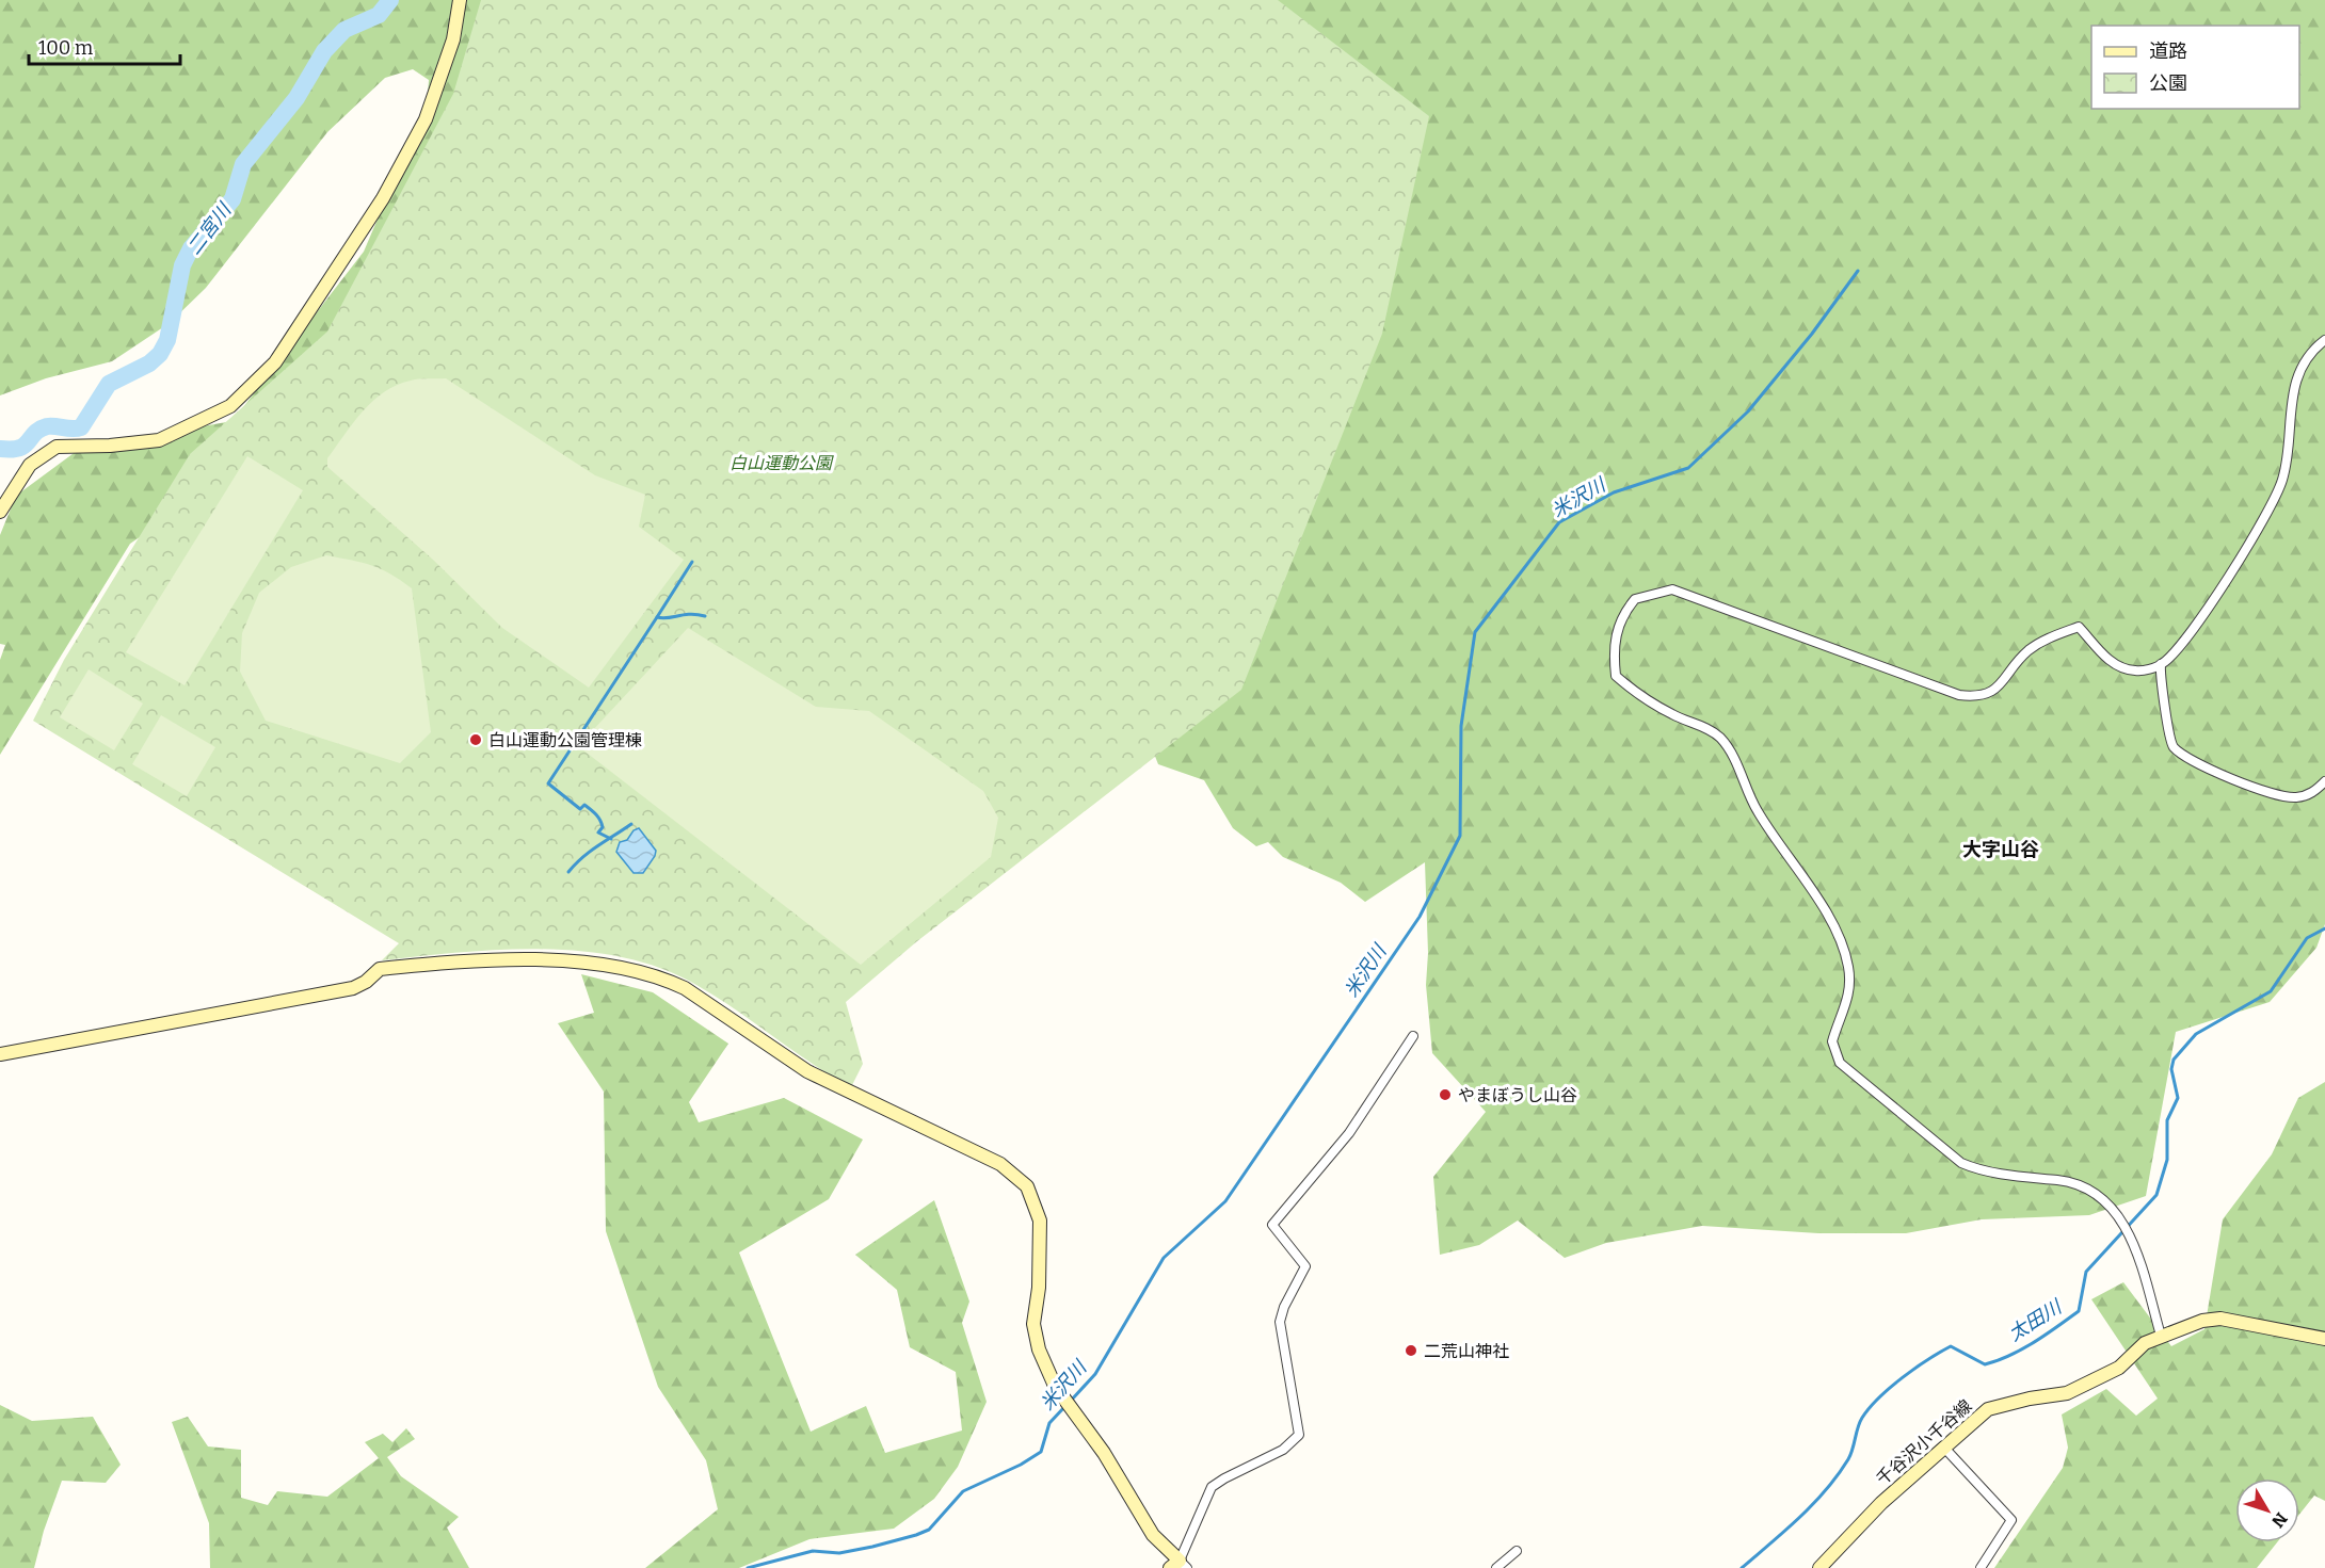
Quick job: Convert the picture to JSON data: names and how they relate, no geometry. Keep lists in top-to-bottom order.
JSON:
{
  "streets": {
    "street": ["千谷沢小千谷線"]
  },
  "districts": ["大字山谷"],
  "water": ["二宮川", "米沢川", "太田川"],
  "parks": ["白山運動公園"],
  "places": ["白山運動公園管理棟", "やまぼうし山谷", "二荒山神社"],
  "legend": ["道路", "公園"],
  "scale_bar": "100 m",
  "north": "bottom right"
}
